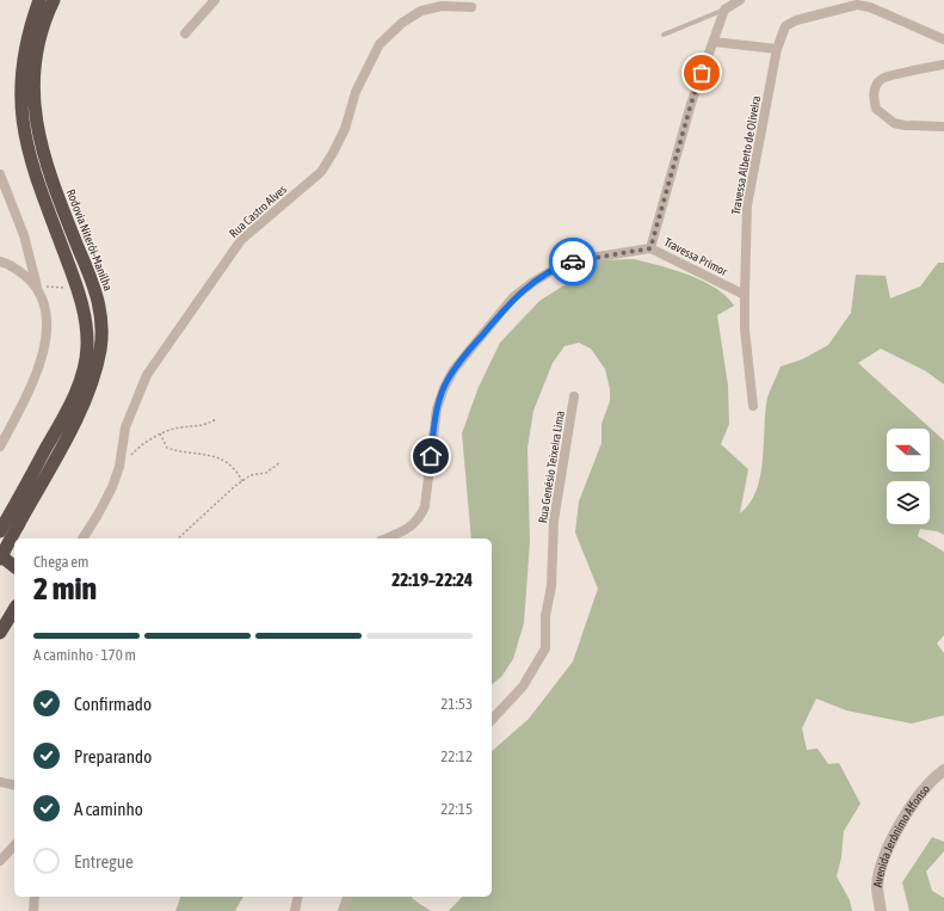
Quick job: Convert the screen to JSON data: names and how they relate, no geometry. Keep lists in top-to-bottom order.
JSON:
{
  "streets": {
    "highway": ["Rodovia Niterói-Manilha"],
    "street": [
      "Travessa Alberto de Oliveira",
      "Rua Castro Alves",
      "Travessa Primor",
      "Rua Genésio Teixeira Lima",
      "Avenida Jerônimo Affonso"
    ]
  },
  "crossings": [
    ["Travessa Alberto de Oliveira", "Travessa Primor"]
  ],
  "north": "left",
  "page": {
    "heading": ["2 min", "Chega em", "22:19–22:24"],
    "bar": "A caminho · 170 m",
    "list": [
      ["Confirmado", "21:53"],
      ["Preparando", "22:12"],
      ["A caminho", "22:15"],
      "Entregue"
    ]
  }
}
